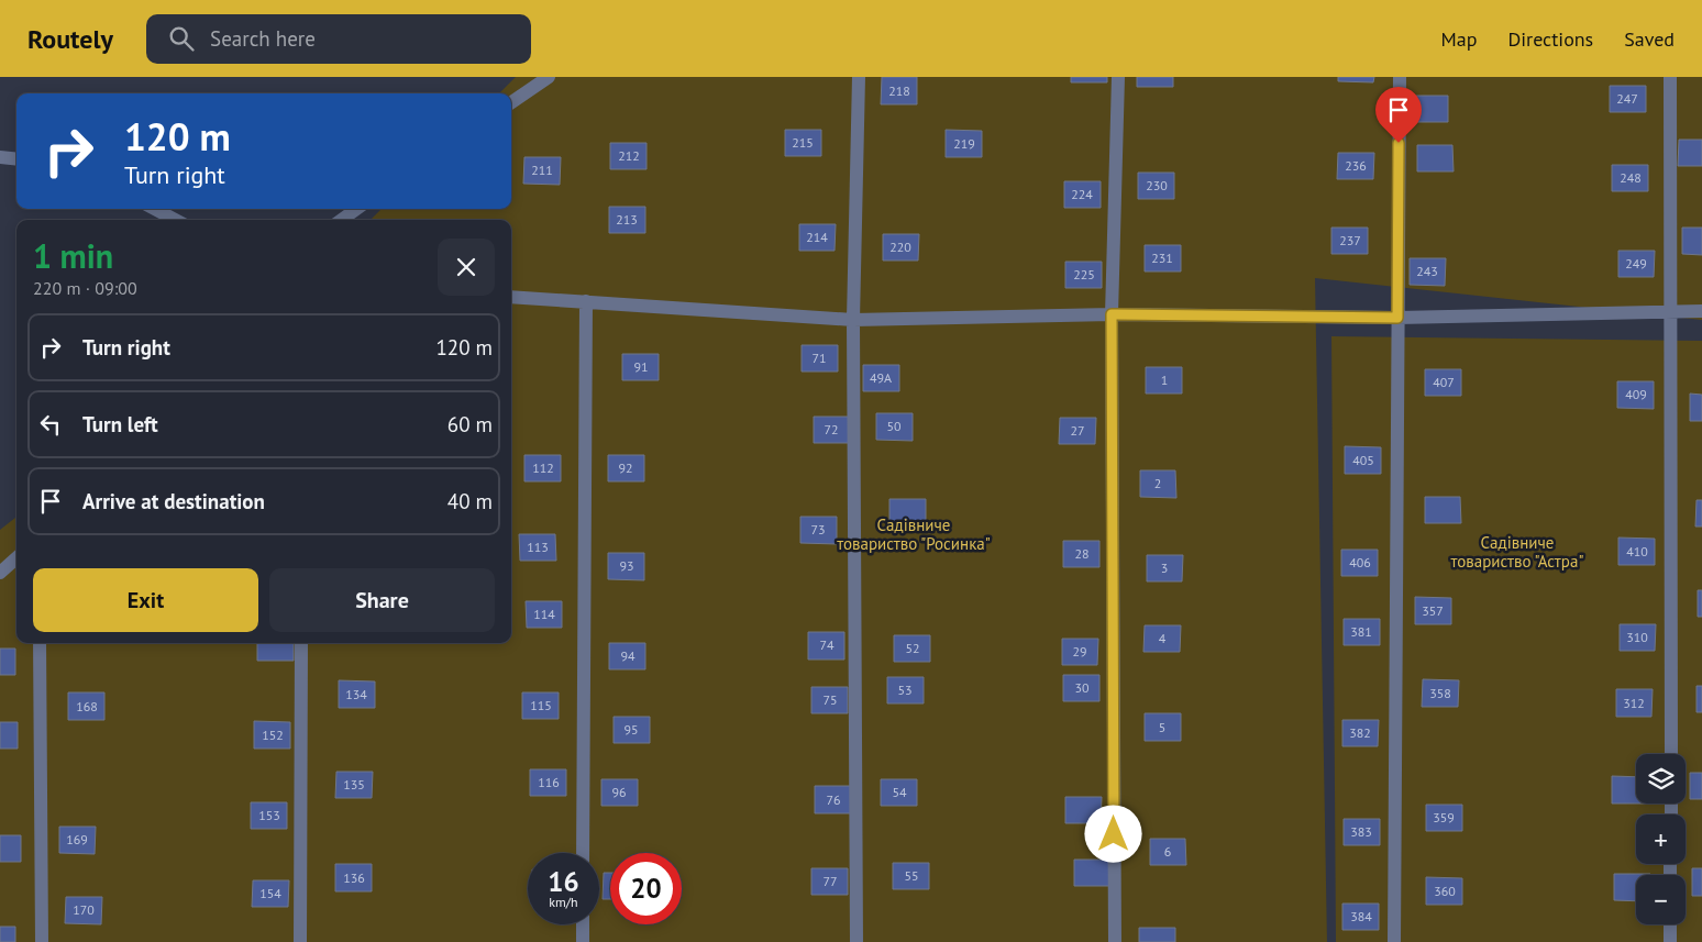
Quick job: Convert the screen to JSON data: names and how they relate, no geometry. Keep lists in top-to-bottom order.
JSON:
{
  "parks": ["Садівниче товариство \"Росинка\"", "Садівниче товариство \"Астра\""],
  "house_numbers": [
    "218",
    "247",
    "215",
    "219",
    "212",
    "236",
    "211",
    "248",
    "230",
    "224",
    "213",
    "214",
    "237",
    "220",
    "231",
    "249",
    "243",
    "225",
    "71",
    "91",
    "49А",
    "1",
    "407",
    "409",
    "50",
    "72",
    "27",
    "405",
    "112",
    "92",
    "2",
    "73",
    "113",
    "410",
    "28",
    "406",
    "93",
    "3",
    "357",
    "114",
    "381",
    "310",
    "4",
    "74",
    "52",
    "29",
    "94",
    "30",
    "53",
    "358",
    "134",
    "75",
    "312",
    "115",
    "168",
    "5",
    "95",
    "382",
    "152",
    "116",
    "135",
    "96",
    "54",
    "76",
    "153",
    "359",
    "383",
    "169",
    "6",
    "55",
    "136",
    "77",
    "360",
    "154",
    "170",
    "384"
  ],
  "page": {
    "header": "Routely",
    "search": "Search here",
    "nav": ["Map", "Directions", "Saved"],
    "turn": ["120 m", "Turn right"],
    "heading": ["1 min", "220 m · 09:00"],
    "list": [
      {
        "name": "Turn right",
        "value": "120 m"
      },
      {
        "name": "Turn left",
        "value": "60 m"
      },
      {
        "name": "Arrive at destination",
        "value": "40 m"
      }
    ],
    "buttons": ["Exit", "Share"],
    "map_buttons": ["+", "−"],
    "speed": "16 km/h",
    "limit": "20"
  }
}
